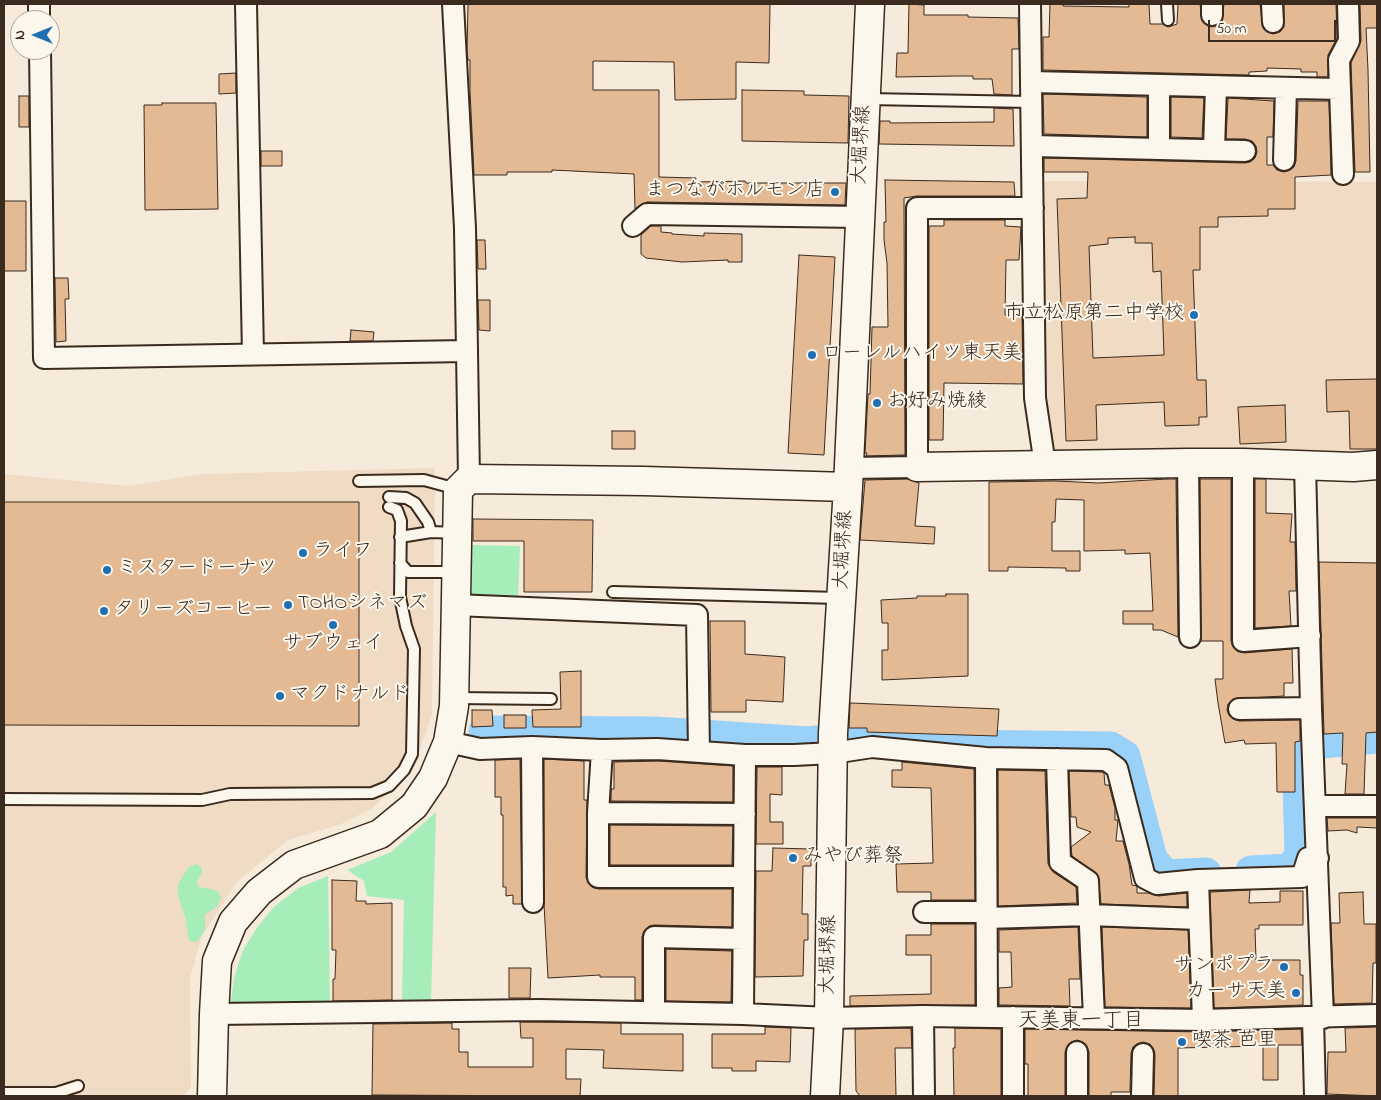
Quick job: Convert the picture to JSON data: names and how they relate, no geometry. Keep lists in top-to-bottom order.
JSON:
{
  "streets": {
    "street": ["大堀堺線"]
  },
  "districts": ["天美東一丁目"],
  "places": [
    "まつながホルモン店",
    "市立松原第二中学校",
    "ローレルハイツ東天美",
    "お好み焼綾",
    "ライフ",
    "ミスタードーナツ",
    "TOHOシネマズ",
    "タリーズコーヒー",
    "サブウェイ",
    "マクドナルド",
    "みやび葬祭",
    "サンポプラ",
    "カーサ天美",
    "喫茶 芭里"
  ],
  "scale_bar": "50 m",
  "north": "left"
}
